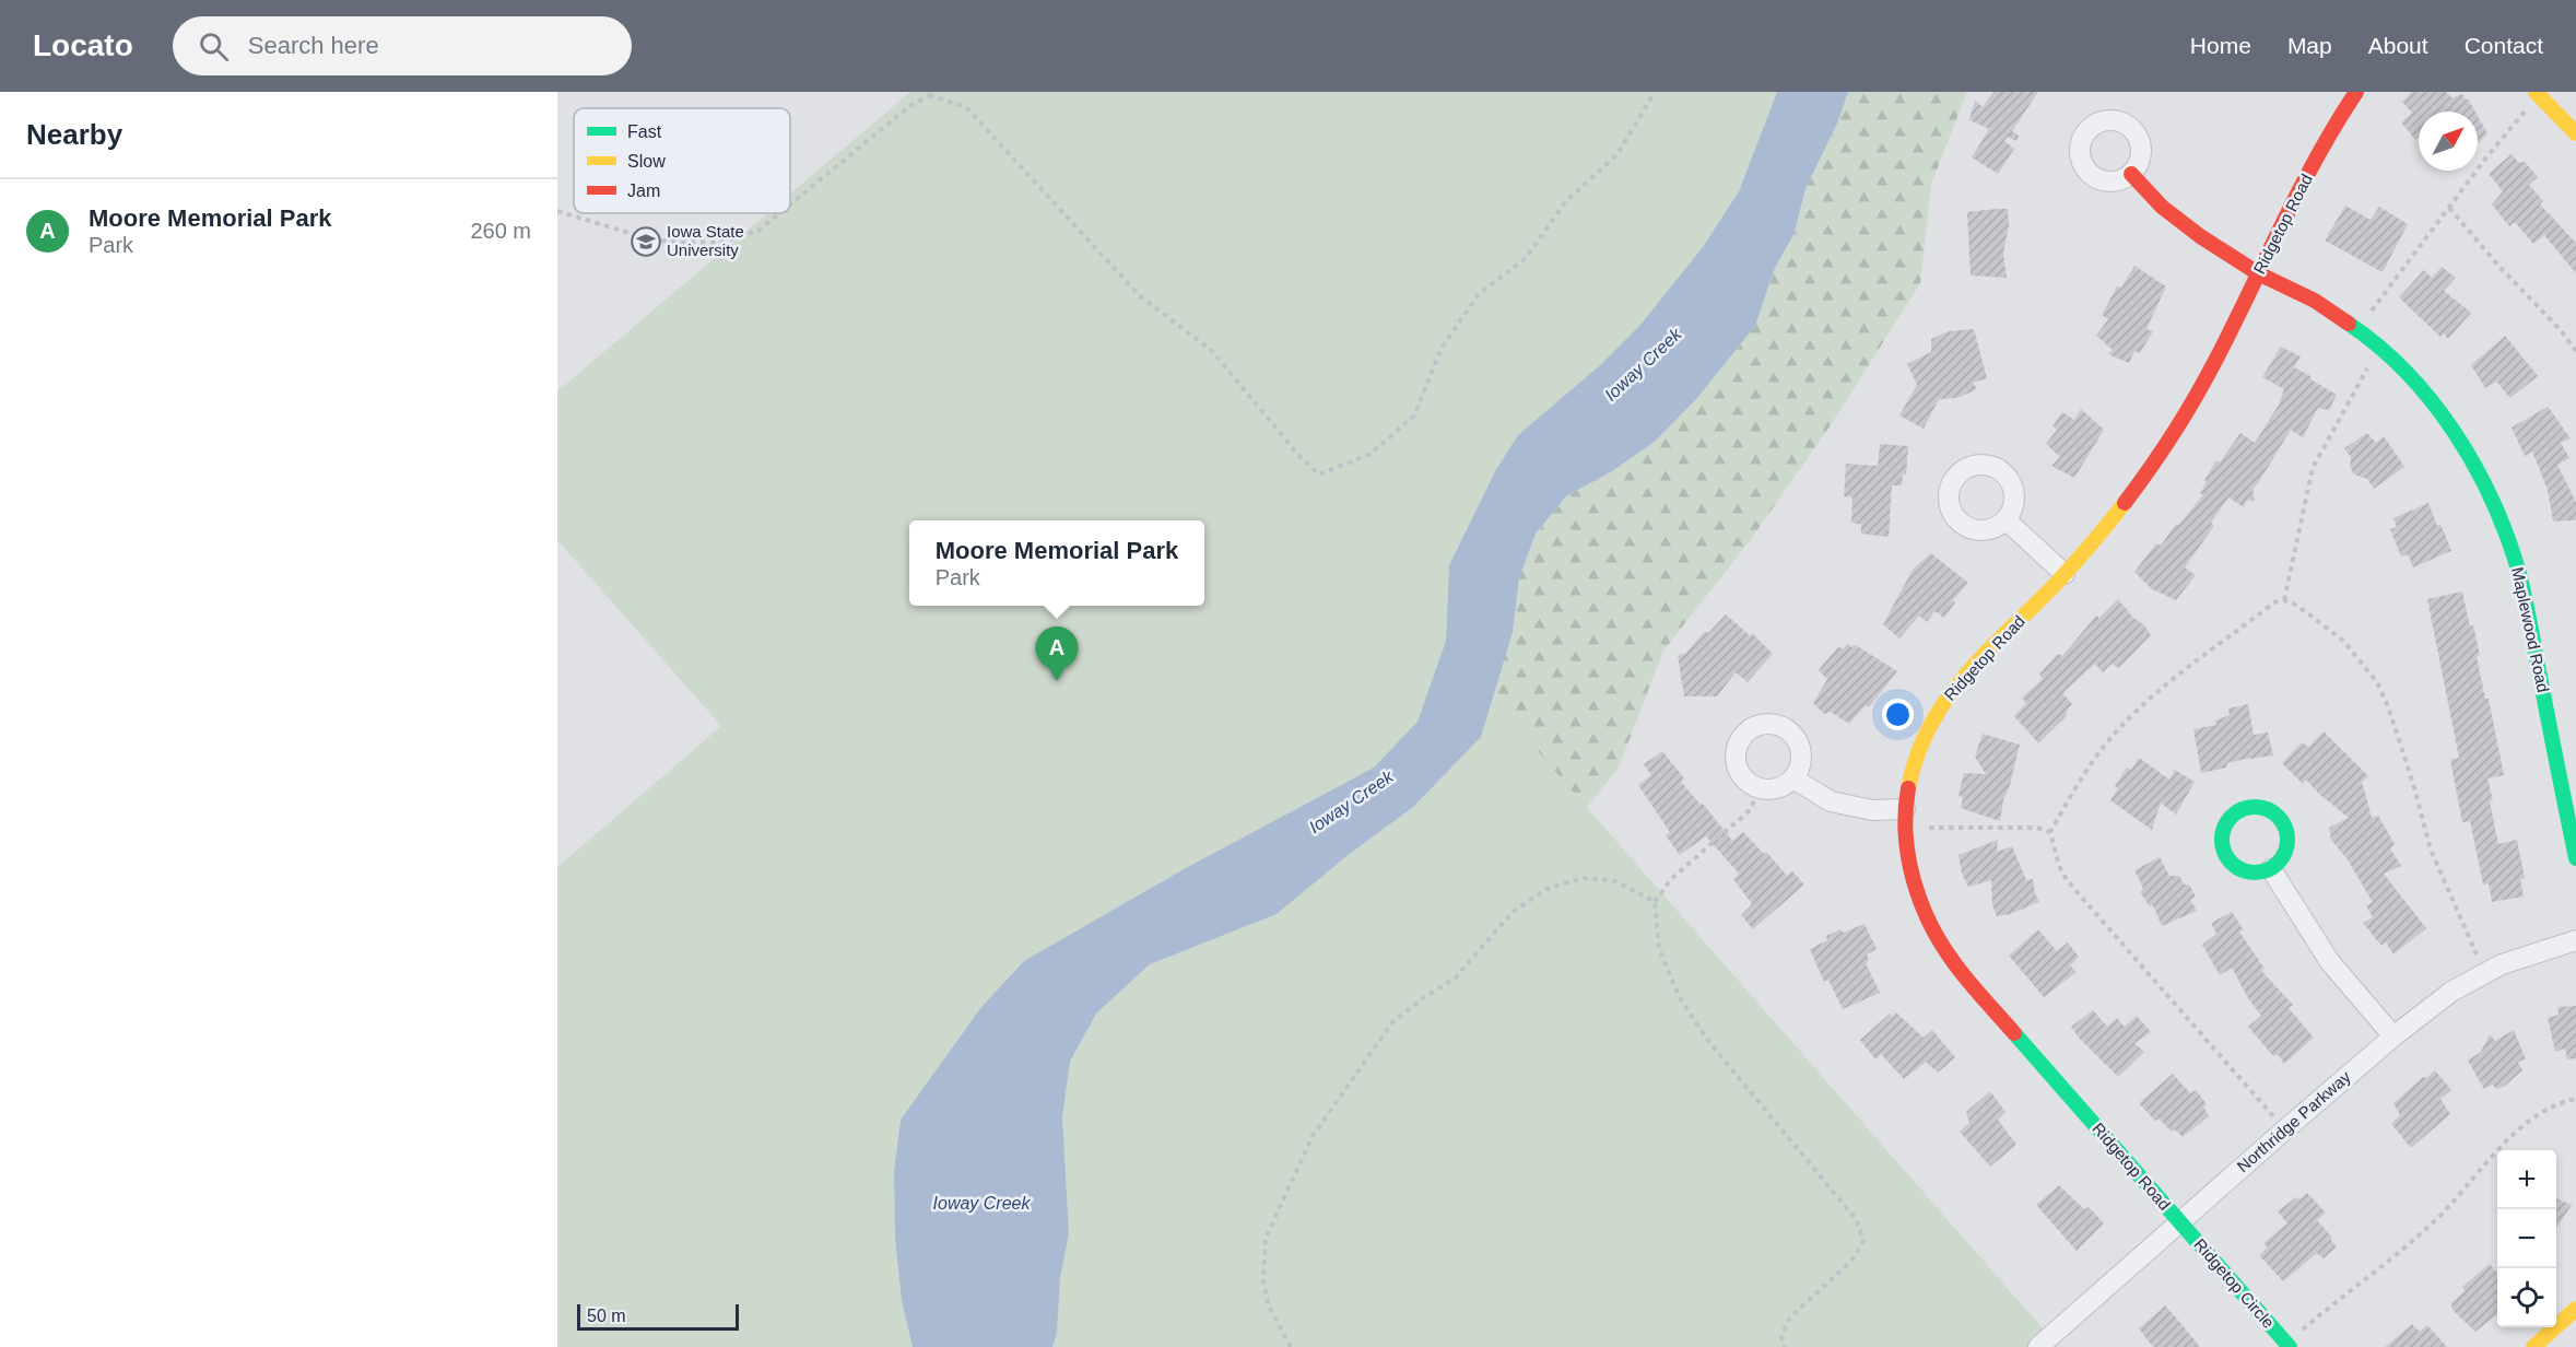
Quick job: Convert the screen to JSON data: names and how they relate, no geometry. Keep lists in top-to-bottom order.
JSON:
{
  "streets": {
    "street": [
      "Ridgetop Road",
      "Maplewood Road",
      "Northridge Parkway",
      "Ridgetop Circle"
    ]
  },
  "crossings": [
    ["Ridgetop Road", "Maplewood Road"],
    ["Ridgetop Road", "Northridge Parkway"],
    ["Ridgetop Road", "Ridgetop Circle"],
    ["Northridge Parkway", "Ridgetop Circle"]
  ],
  "water": ["Ioway Creek"],
  "places": {
    "school or university": ["Iowa State University"]
  },
  "legend": ["Fast", "Slow", "Jam"],
  "scale_bar": "50 m",
  "north": "top right",
  "page": {
    "header": "Locato",
    "search": "Search here",
    "nav": [
      "Home",
      "Map",
      "About",
      "Contact"
    ],
    "heading": "Nearby",
    "list": [
      {
        "mark": "A",
        "name": "Moore Memorial Park",
        "note": "Park",
        "value": "260 m"
      }
    ],
    "popup": ["Moore Memorial Park", "Park"],
    "pins": "A",
    "map_buttons": ["+", "−"],
    "scale": "50 m"
  }
}
